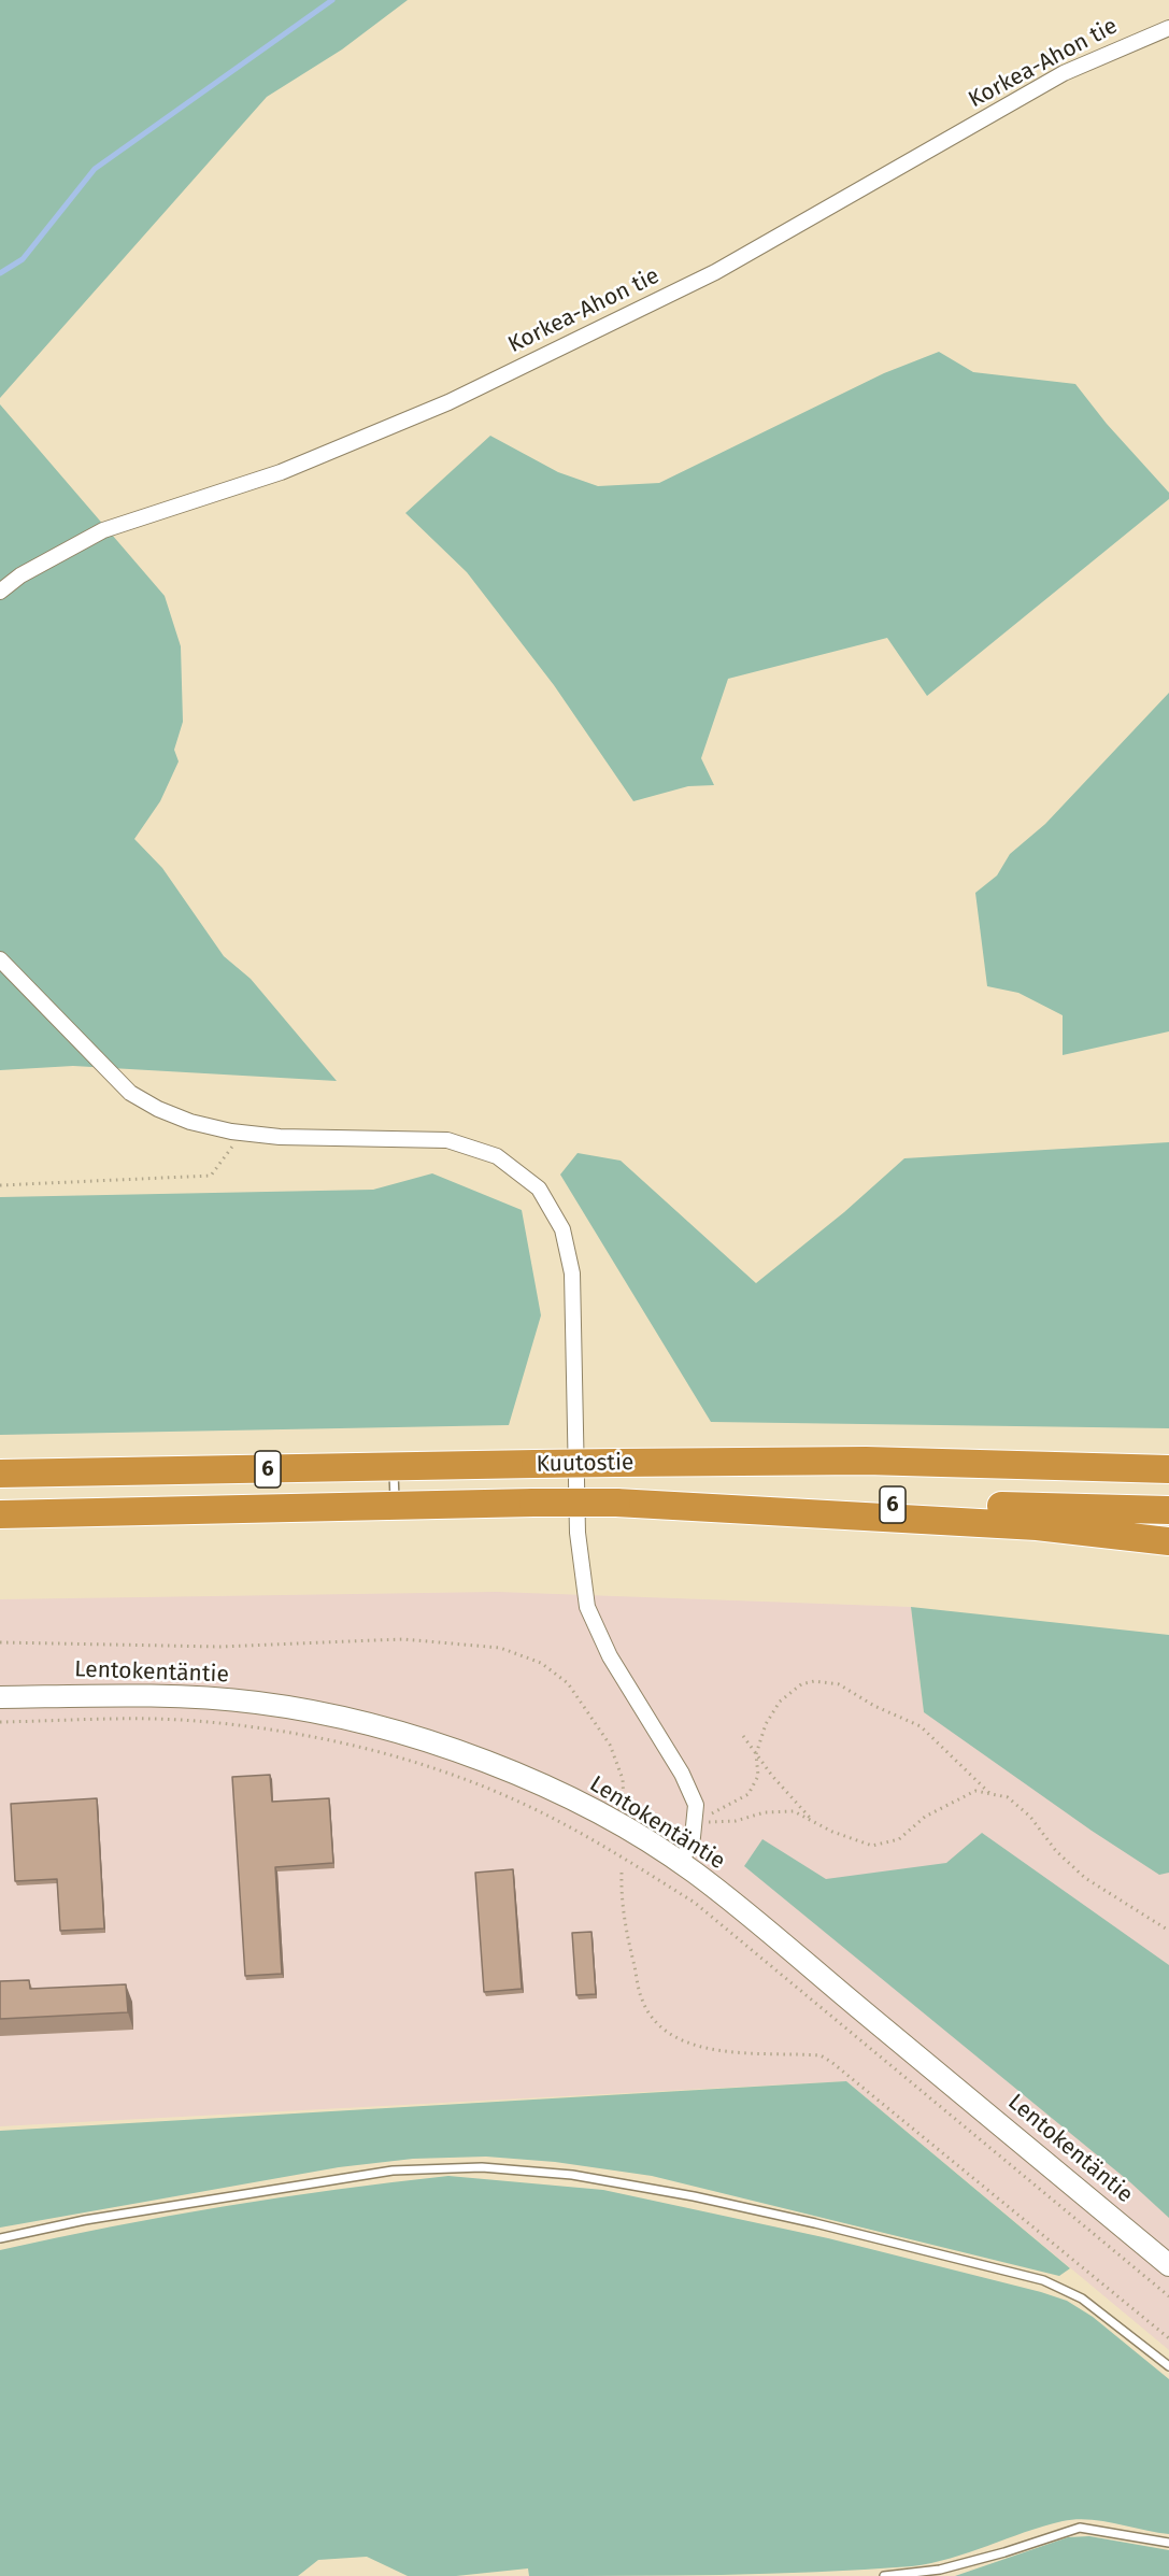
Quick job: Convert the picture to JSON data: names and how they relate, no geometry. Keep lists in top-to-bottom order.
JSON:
{
  "streets": {
    "highway": ["Kuutostie", "6"],
    "street": ["Korkea-Ahon tie", "Lentokentäntie"]
  }
}
